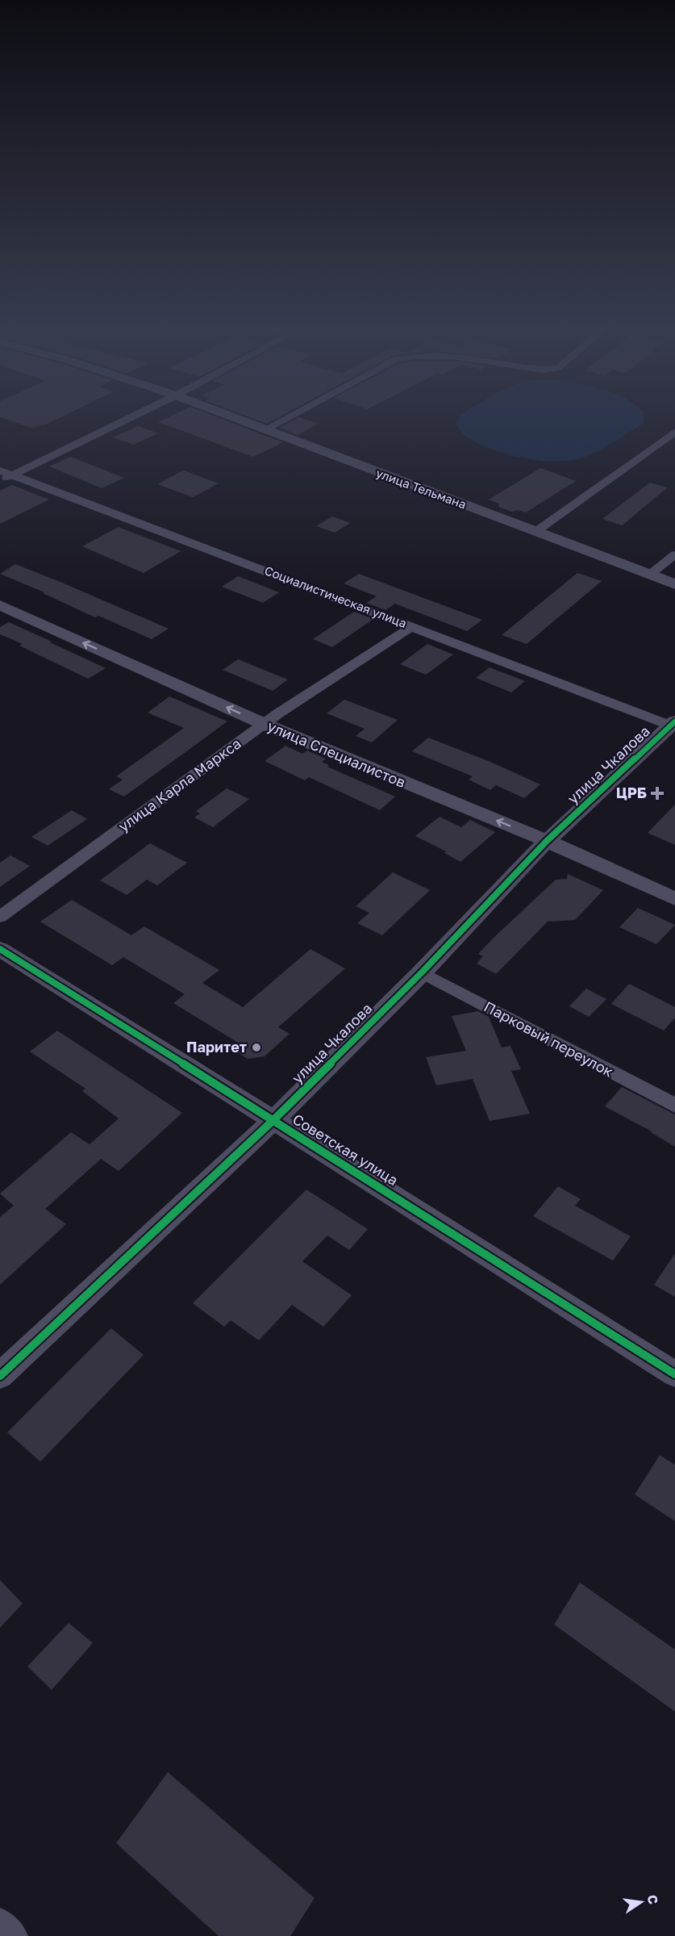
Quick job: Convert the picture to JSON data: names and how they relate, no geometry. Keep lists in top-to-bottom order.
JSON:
{
  "streets": {
    "street": [
      "улица Тельмана",
      "Социалистическая улица",
      "улица Специалистов",
      "улица Чкалова",
      "улица Карла Маркса",
      "Парковый переулок",
      "Советская улица"
    ]
  },
  "crossings": [
    ["Социалистическая улица", "улица Чкалова"],
    ["Социалистическая улица", "улица Карла Маркса"],
    ["улица Специалистов", "улица Чкалова"],
    ["улица Специалистов", "улица Карла Маркса"],
    ["улица Чкалова", "Парковый переулок"],
    ["улица Чкалова", "Советская улица"]
  ],
  "one_way": ["улица Специалистов"],
  "places": {
    "health": ["ЦРБ"],
    "other": ["Паритет"]
  },
  "north": "right"
}
